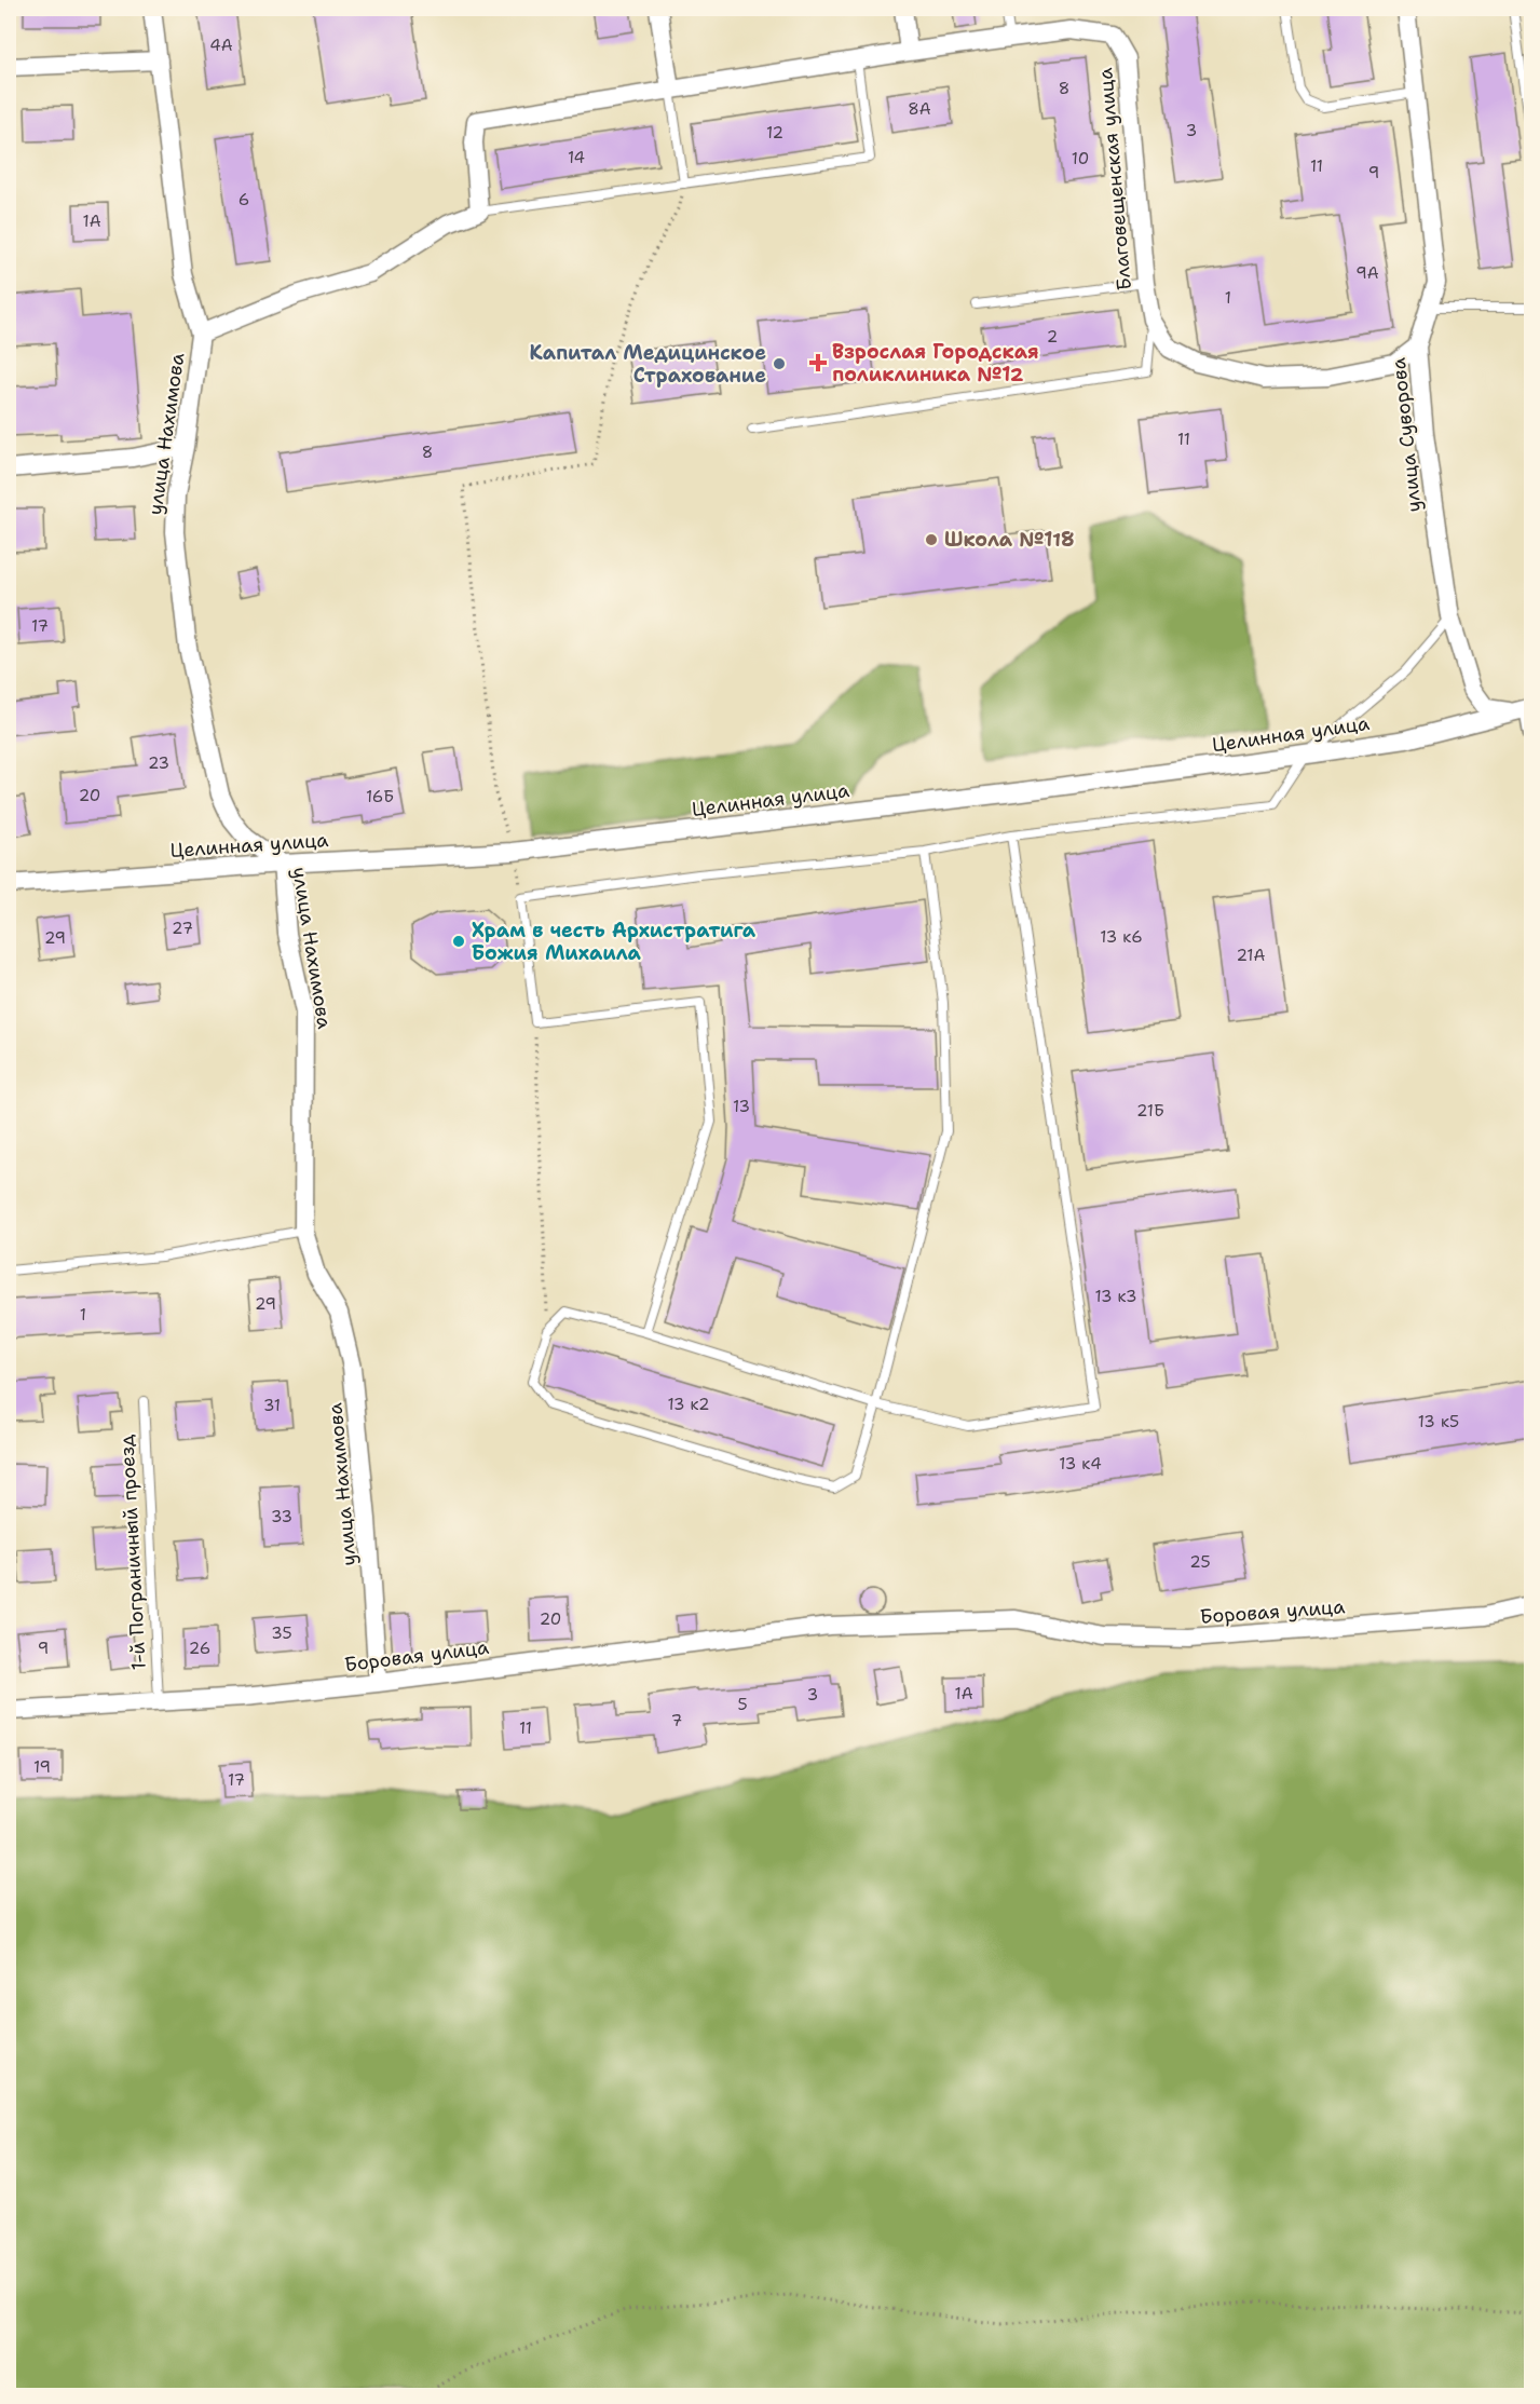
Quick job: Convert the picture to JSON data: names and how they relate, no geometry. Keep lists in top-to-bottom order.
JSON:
{
  "streets": {
    "street": [
      "Благовещенская улица",
      "улица Нахимова",
      "улица Суворова",
      "Целинная улица",
      "Боровая улица"
    ],
    "lane": ["1-й Пограничный проезд"]
  },
  "crossings": [
    ["Благовещенская улица", "улица Суворова"],
    ["улица Нахимова", "Целинная улица"],
    ["улица Нахимова", "Боровая улица"],
    ["улица Суворова", "Целинная улица"],
    ["1-й Пограничный проезд", "Боровая улица"]
  ],
  "places": {
    "health": ["Взрослая Городская поликлиника №12"],
    "other": ["Капитал Медицинское Страхование", "Школа №118", "Храм в честь Архистратига Божия Михаила"]
  },
  "house_numbers": [
    "4А",
    "8",
    "8А",
    "3",
    "12",
    "14",
    "10",
    "11",
    "9",
    "6",
    "1А",
    "9А",
    "1",
    "2",
    "11",
    "8",
    "17",
    "23",
    "20",
    "16Б",
    "27",
    "13 к6",
    "29",
    "21А",
    "13",
    "21Б",
    "13 к3",
    "29",
    "1",
    "13 к2",
    "31",
    "13 к5",
    "13 к4",
    "33",
    "25",
    "20",
    "35",
    "9",
    "26",
    "1А",
    "3",
    "5",
    "7",
    "11",
    "19",
    "17"
  ]
}
